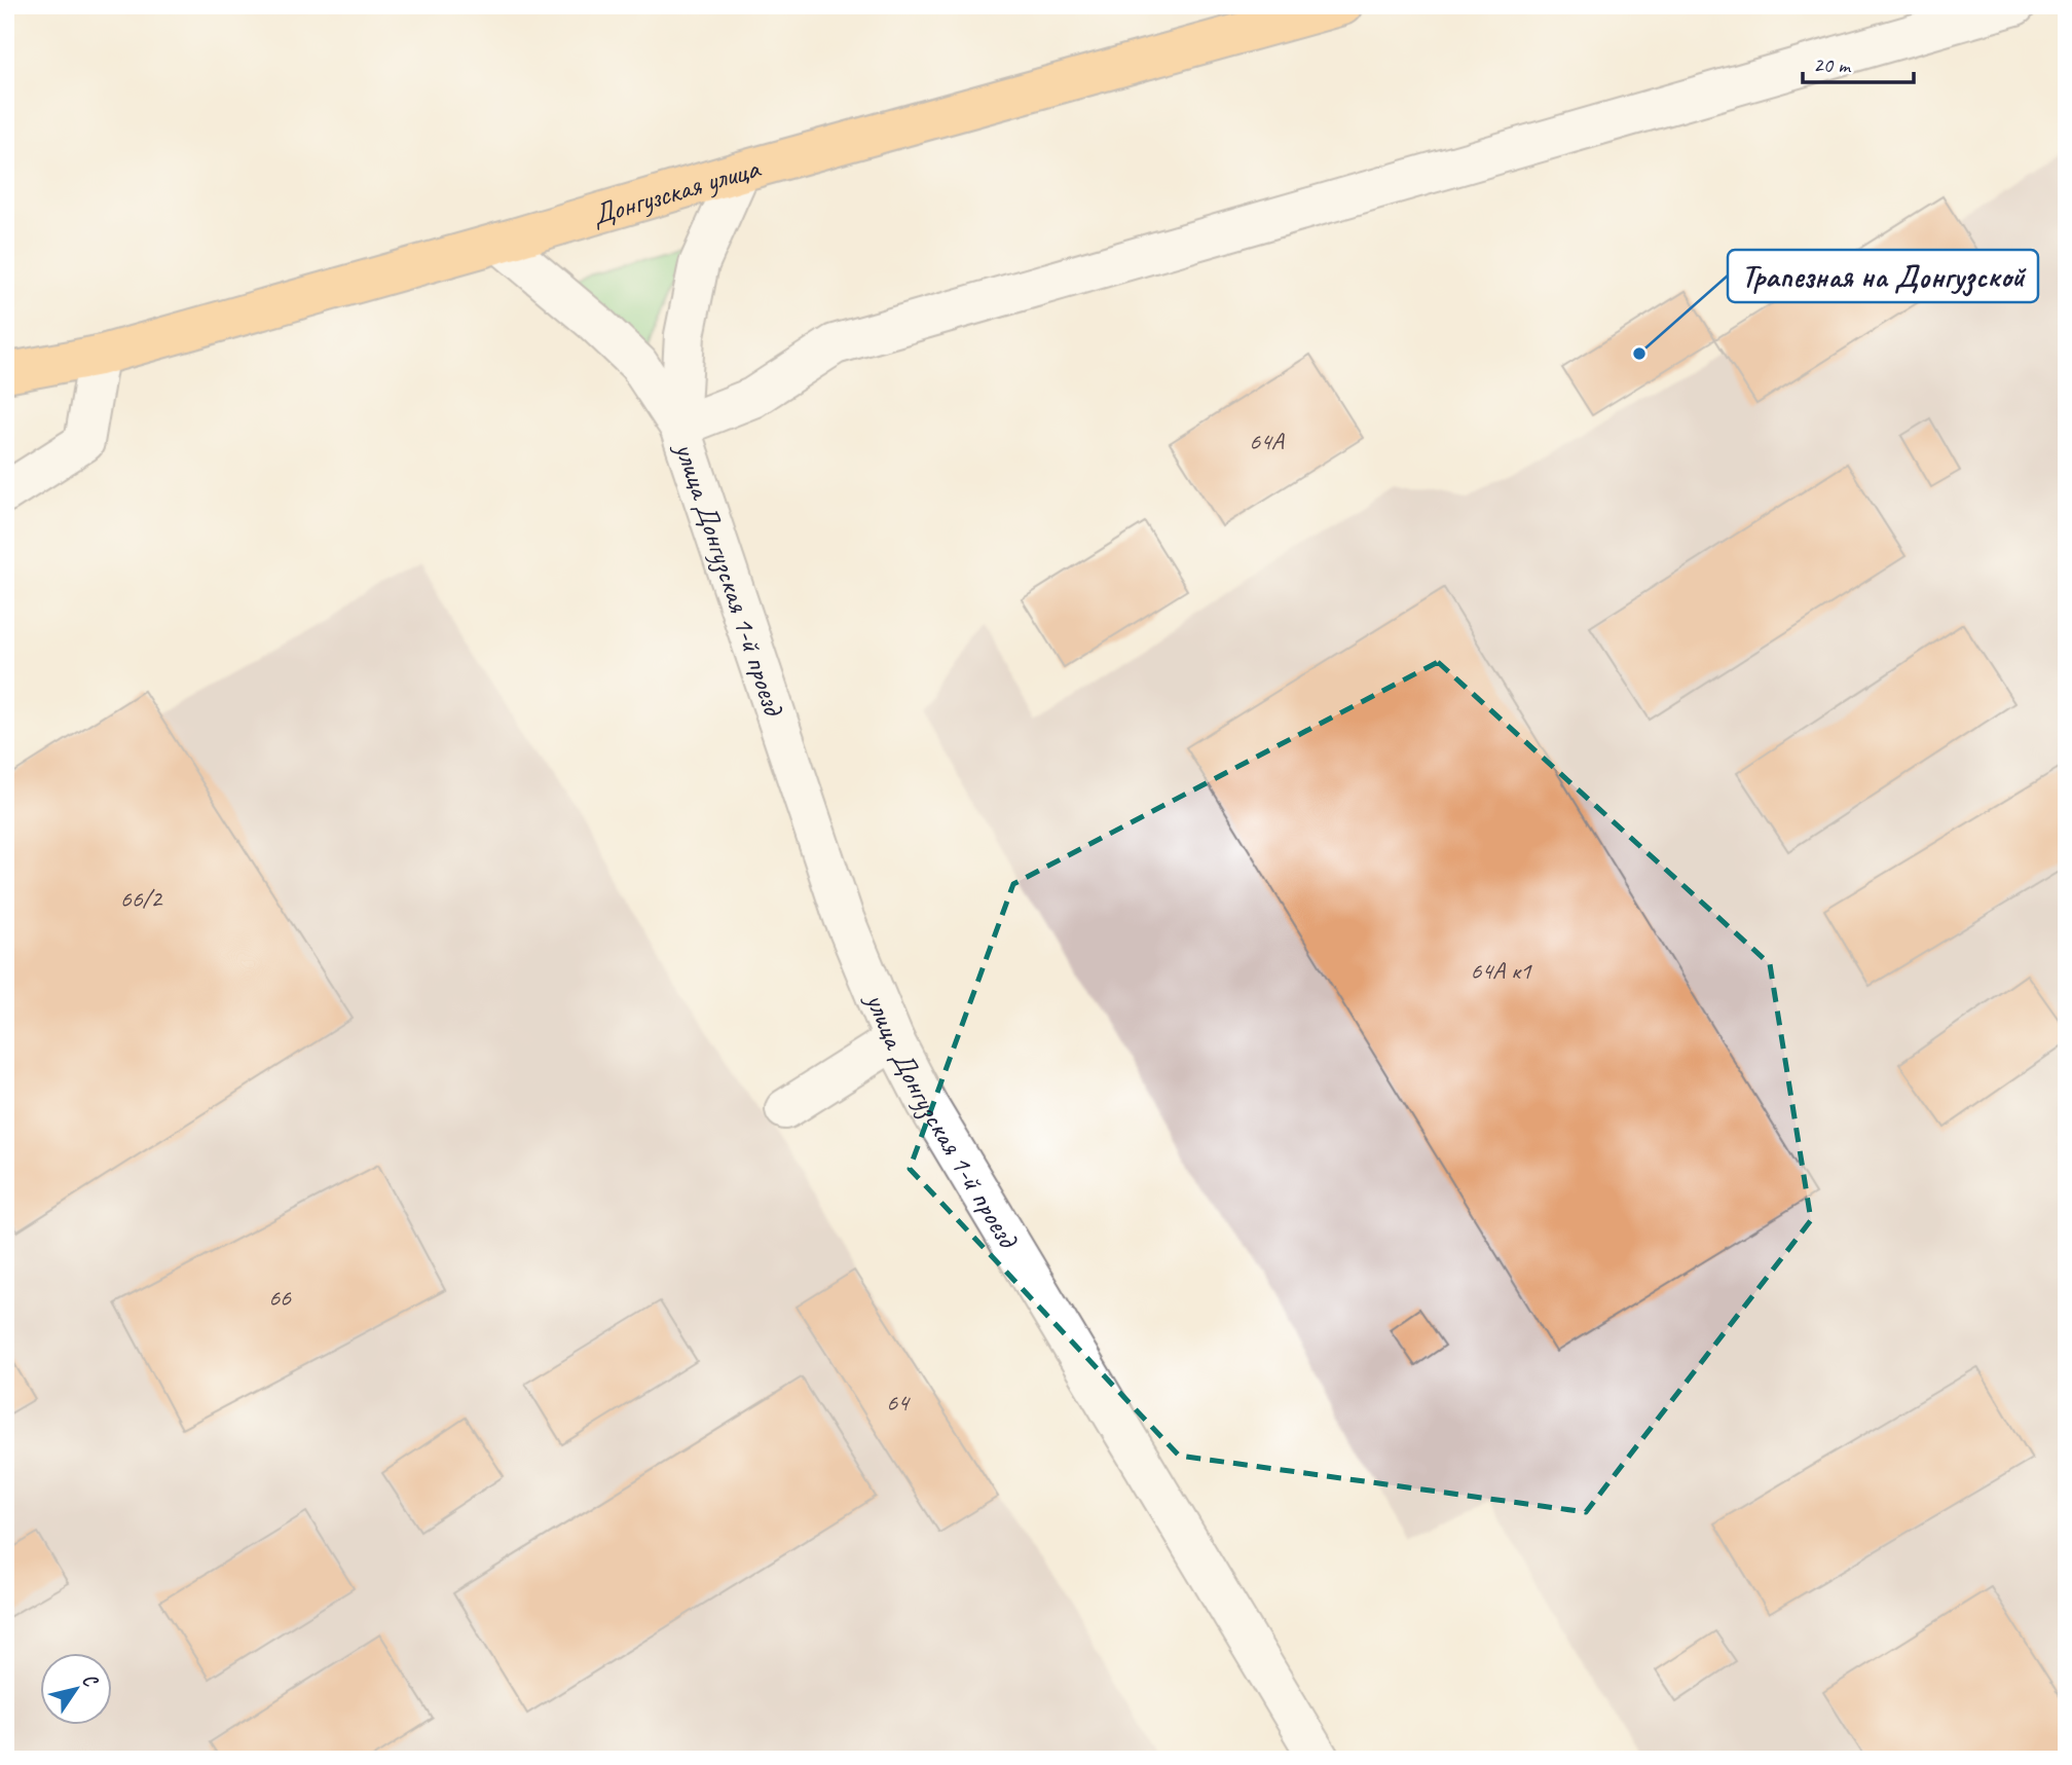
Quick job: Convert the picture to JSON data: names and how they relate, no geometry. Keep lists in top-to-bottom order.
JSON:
{
  "streets": {
    "highway": ["Донгузская улица"],
    "street": ["улица Донгузская 1-й проезд"]
  },
  "places": ["Трапезная на Донгузской"],
  "house_numbers": [
    "64А",
    "66/2",
    "64А к1",
    "66",
    "64"
  ],
  "scale_bar": "20 m",
  "north": "top right"
}
